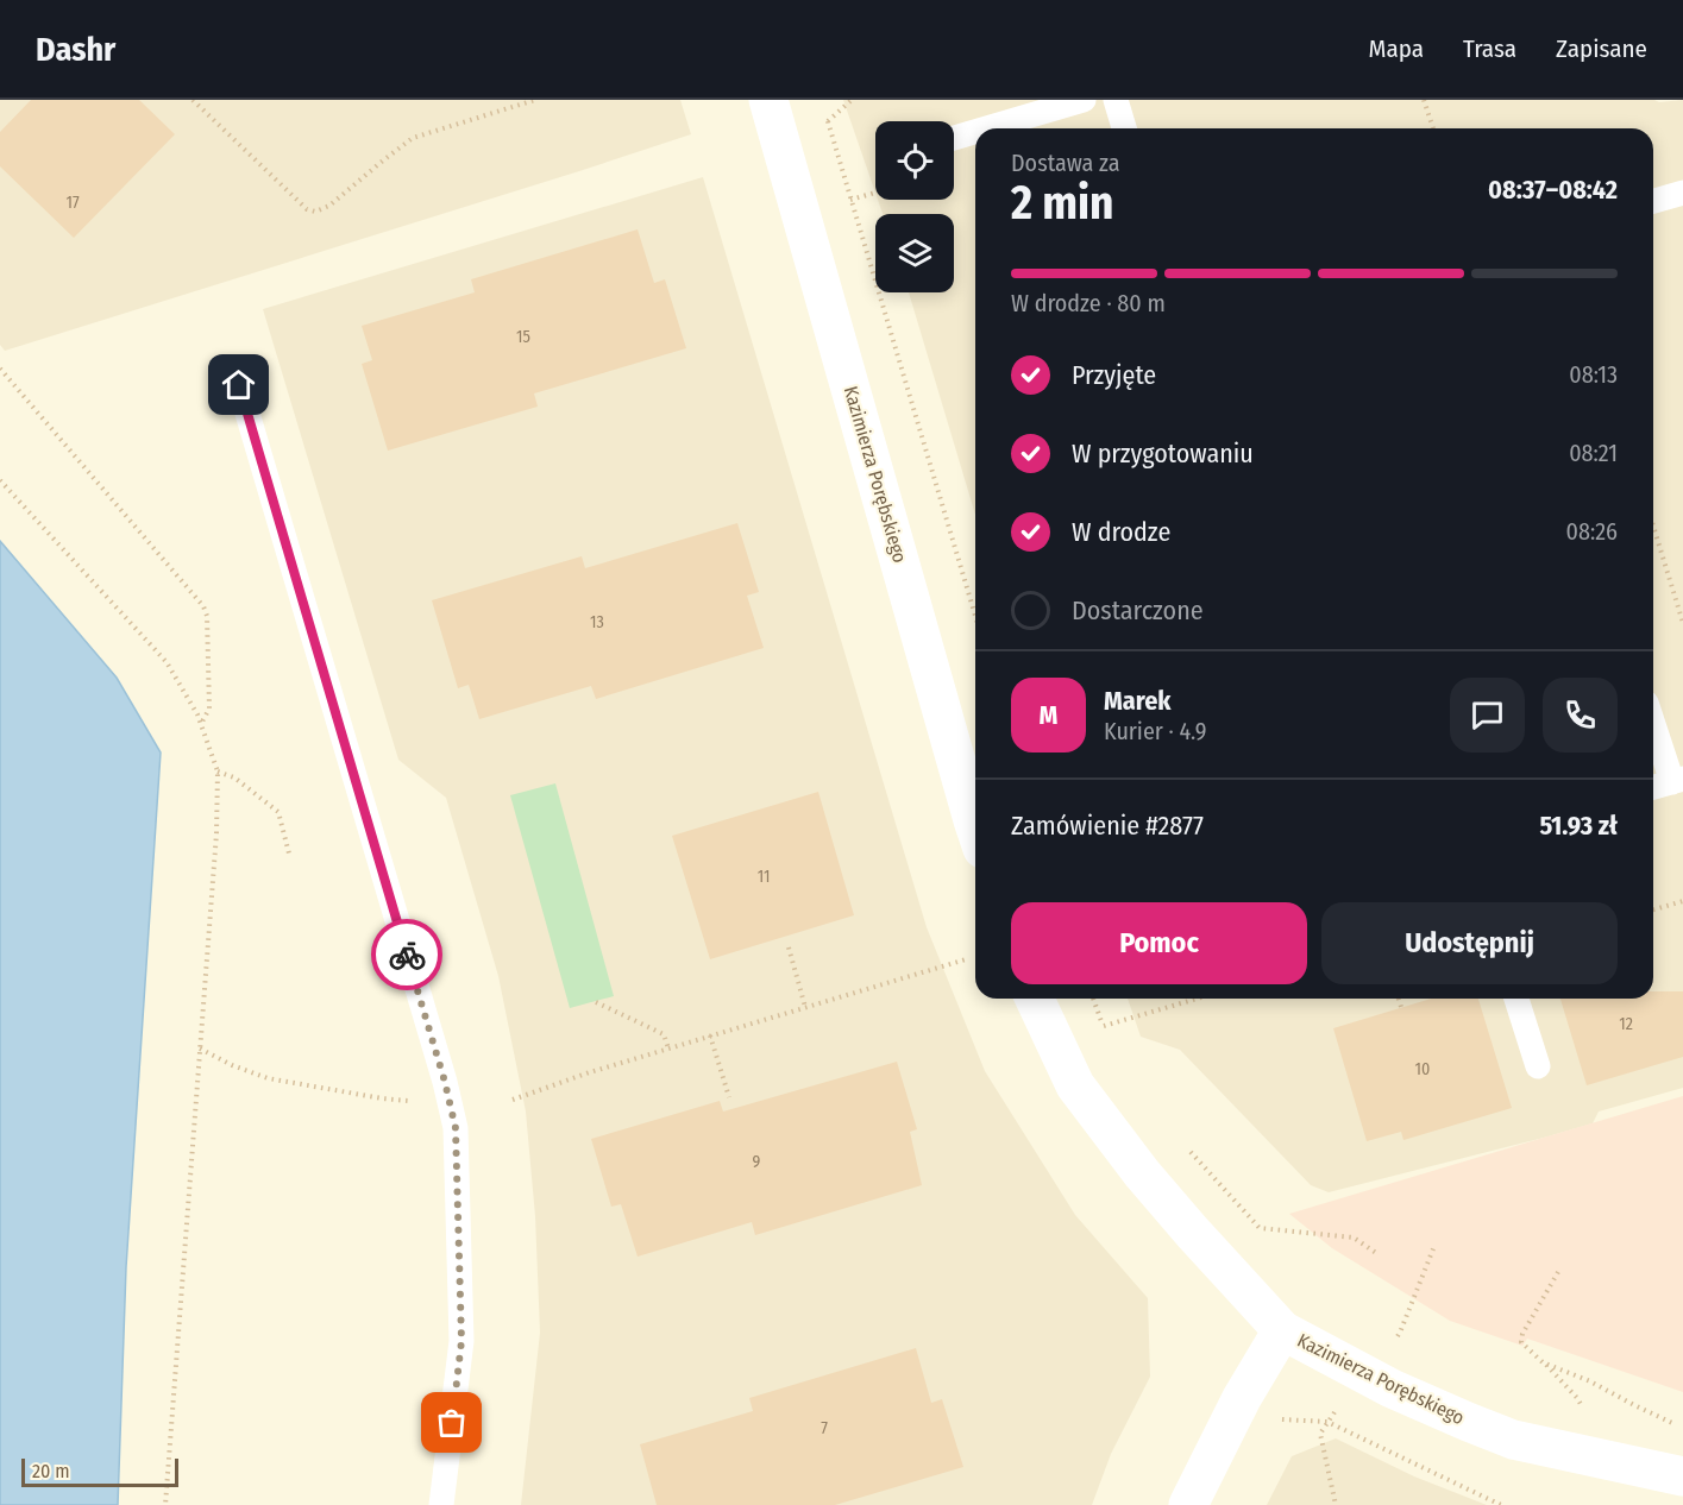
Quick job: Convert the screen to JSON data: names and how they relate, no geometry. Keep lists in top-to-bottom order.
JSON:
{
  "streets": {
    "street": ["Kazimierza Porębskiego"]
  },
  "house_numbers": [
    "17",
    "15",
    "13",
    "11",
    "12",
    "10",
    "9",
    "7"
  ],
  "scale_bar": "20 m",
  "page": {
    "header": "Dashr",
    "nav": ["Mapa", "Trasa", "Zapisane"],
    "heading": ["2 min", "Dostawa za", "08:37–08:42"],
    "panel": [
      "Marek",
      "Kurier · 4.9",
      "Zamówienie #2877",
      "51.93 zł"
    ],
    "bar": "W drodze · 80 m",
    "list": [
      ["Przyjęte", "08:13"],
      ["W przygotowaniu", "08:21"],
      ["W drodze", "08:26"],
      "Dostarczone"
    ],
    "round": "M",
    "buttons": ["Pomoc", "Udostępnij"],
    "scale": "20 m"
  }
}
